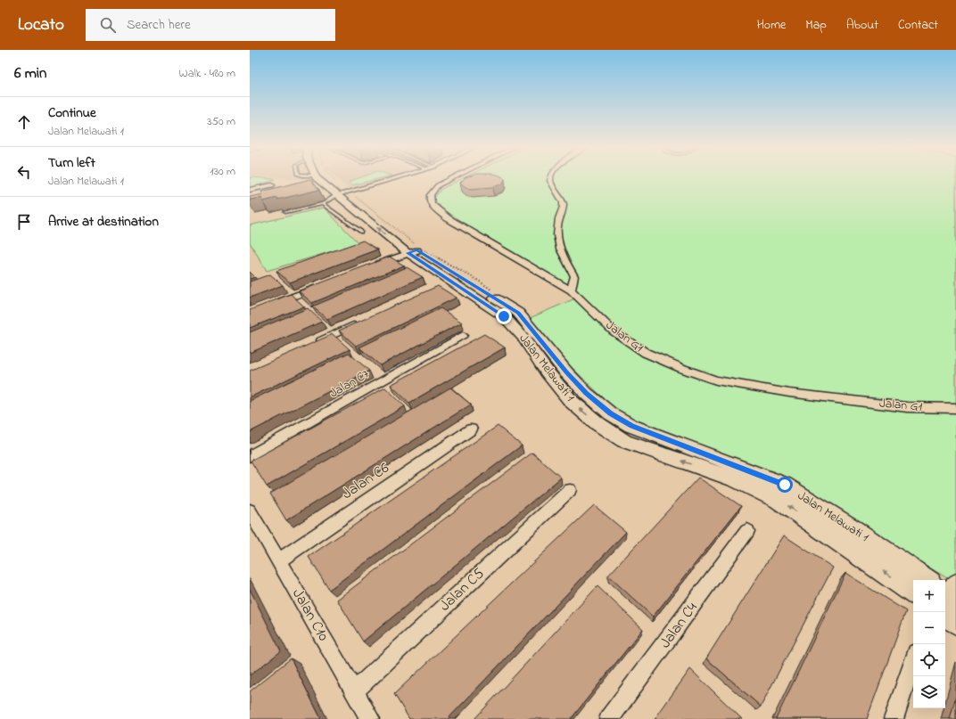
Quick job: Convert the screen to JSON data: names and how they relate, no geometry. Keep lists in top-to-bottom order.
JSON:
{
  "streets": {
    "street": [
      "Jalan G1",
      "Jalan Melawati 1",
      "Jalan C7",
      "Jalan C6",
      "Jalan C5",
      "Jalan C10",
      "Jalan C4"
    ]
  },
  "crossings": [
    ["Jalan C6", "Jalan C10"],
    ["Jalan C5", "Jalan C10"]
  ],
  "page": {
    "header": "Locato",
    "search": "Search here",
    "nav": [
      "Home",
      "Map",
      "About",
      "Contact"
    ],
    "heading": ["6 min", "Walk · 480 m"],
    "list": [
      ["Continue", "Jalan Melawati 1", "350 m"],
      ["Turn left", "Jalan Melawati 1", "130 m"],
      "Arrive at destination"
    ],
    "map_buttons": ["+", "−"]
  }
}
